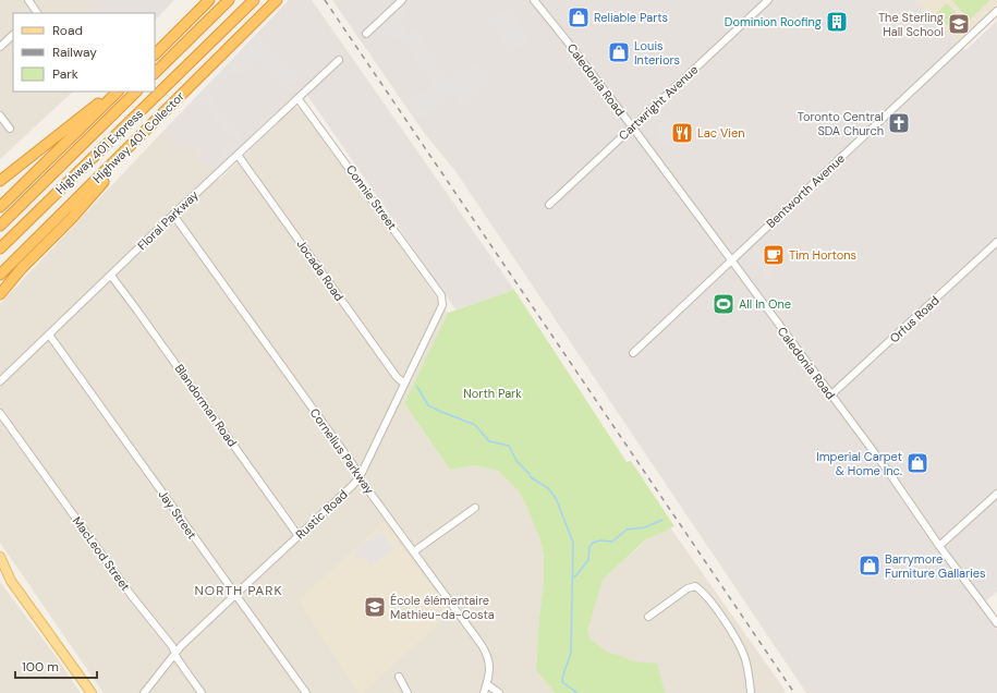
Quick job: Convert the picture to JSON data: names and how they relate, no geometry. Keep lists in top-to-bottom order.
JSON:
{
  "streets": {
    "highway": ["Highway 401 Collector", "Highway 401 Express"],
    "street": [
      "Caledonia Road",
      "Cartwright Avenue",
      "Bentworth Avenue",
      "Connie Street",
      "Floral Parkway",
      "Jocada Road",
      "Orfus Road",
      "Blandorman Road",
      "Cornelius Parkway",
      "Jay Street",
      "Rustic Road",
      "MacLeod Street"
    ]
  },
  "crossings": [
    ["Caledonia Road", "Cartwright Avenue"],
    ["Caledonia Road", "Bentworth Avenue"],
    ["Caledonia Road", "Orfus Road"],
    ["Connie Street", "Floral Parkway"],
    ["Connie Street", "Rustic Road"],
    ["Floral Parkway", "Jocada Road"],
    ["Floral Parkway", "Blandorman Road"],
    ["Floral Parkway", "Cornelius Parkway"],
    ["Floral Parkway", "Jay Street"],
    ["Jocada Road", "Rustic Road"],
    ["Blandorman Road", "Rustic Road"],
    ["Cornelius Parkway", "Rustic Road"],
    ["Jay Street", "Rustic Road"],
    ["Rustic Road", "MacLeod Street"]
  ],
  "districts": ["NORTH PARK"],
  "parks": ["North Park"],
  "places": {
    "shop": [
      "Reliable Parts",
      "Louis Interiors",
      "Imperial Carpet & Home Inc.",
      "Barrymore Furniture Gallaries"
    ],
    "building": ["Dominion Roofing"],
    "school or university": ["The Sterling Hall School", "École élémentaire Mathieu-da-Costa"],
    "church": ["Toronto Central SDA Church"],
    "restaurant": ["Lac Vien"],
    "cafe": ["Tim Hortons"],
    "sports": ["All In One"]
  },
  "legend": ["Road", "Railway", "Park"],
  "scale_bar": "100 m"
}
